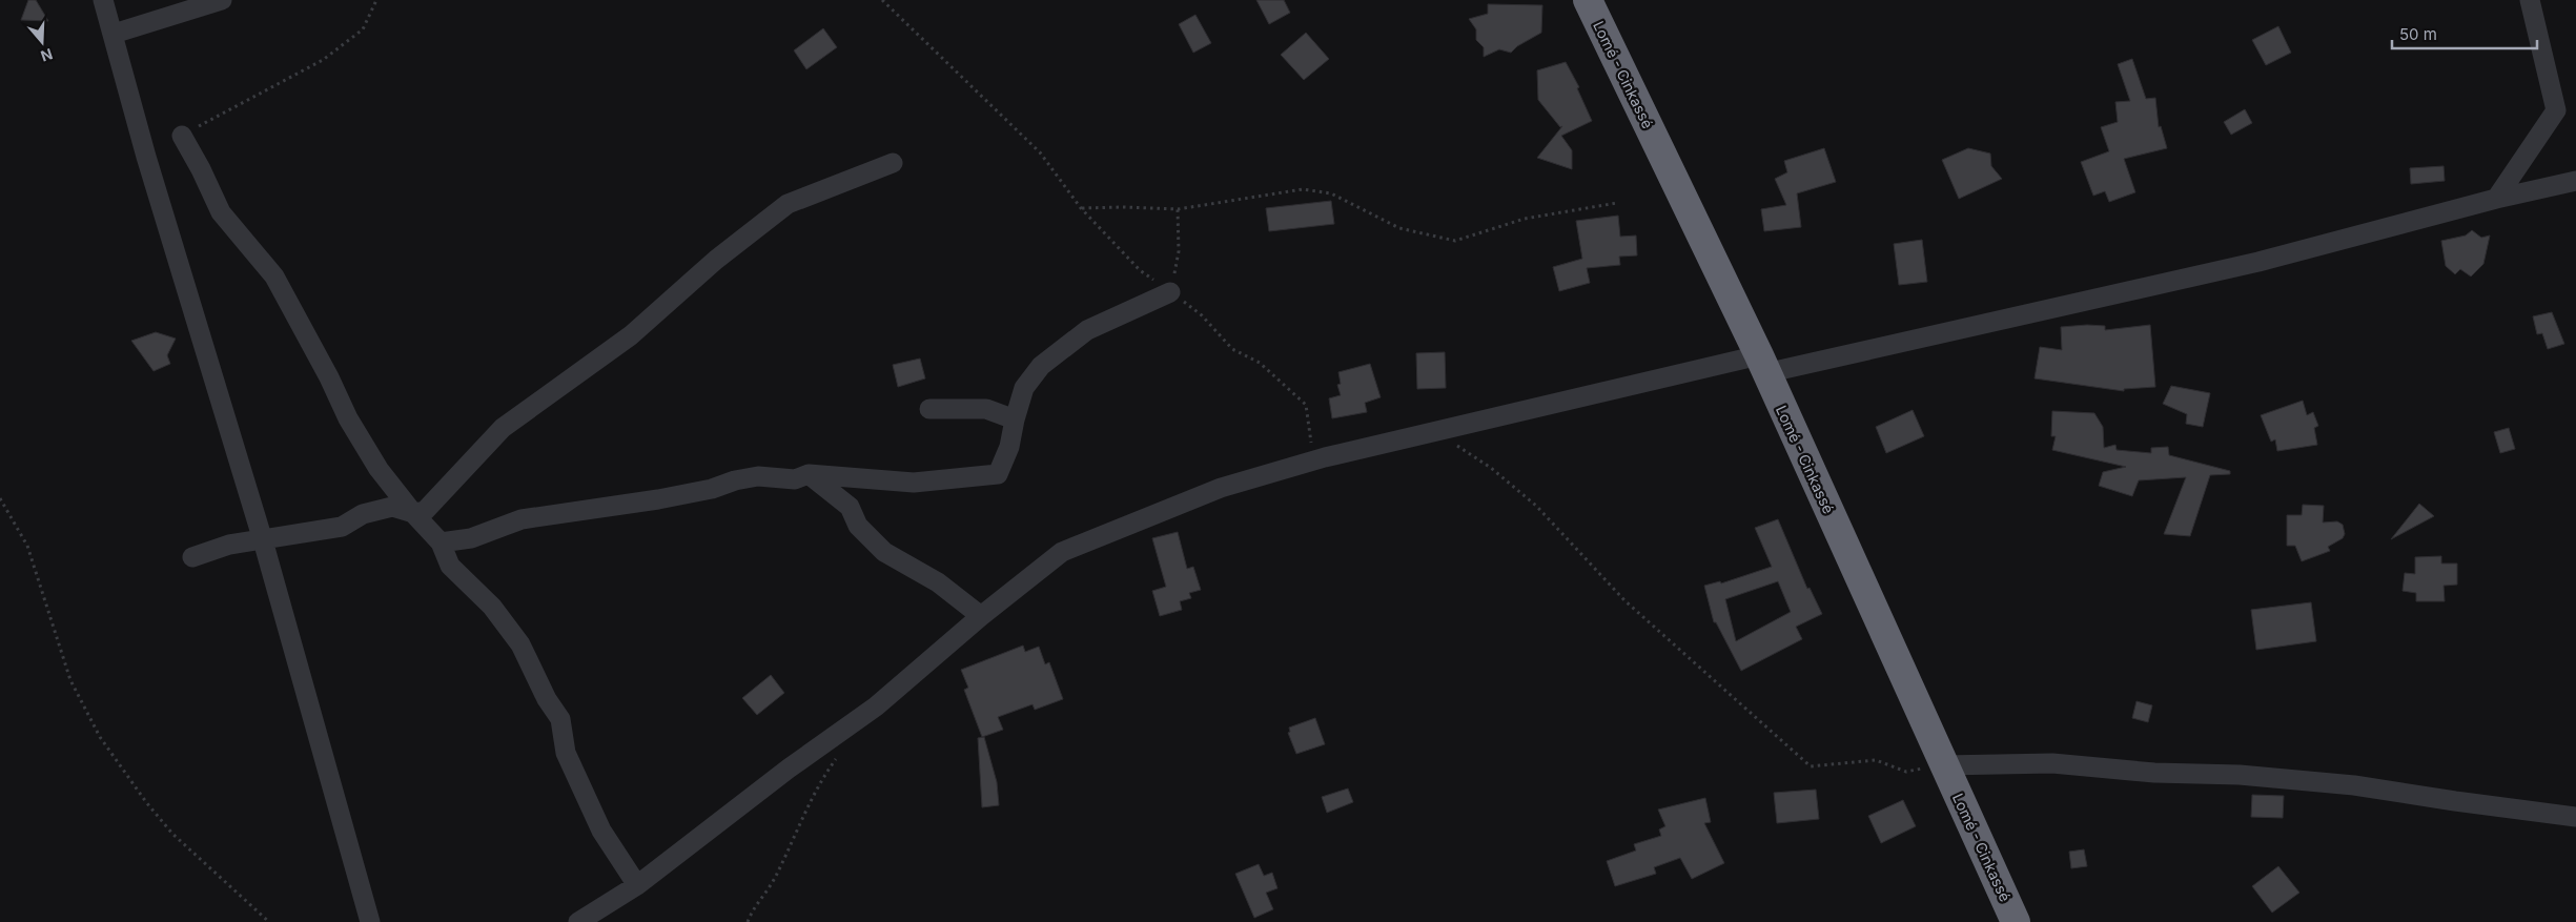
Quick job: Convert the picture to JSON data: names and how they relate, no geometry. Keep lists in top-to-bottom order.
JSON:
{
  "streets": {
    "highway": ["Lomé - Cinkassé"]
  },
  "scale_bar": "50 m",
  "north": "bottom"
}
